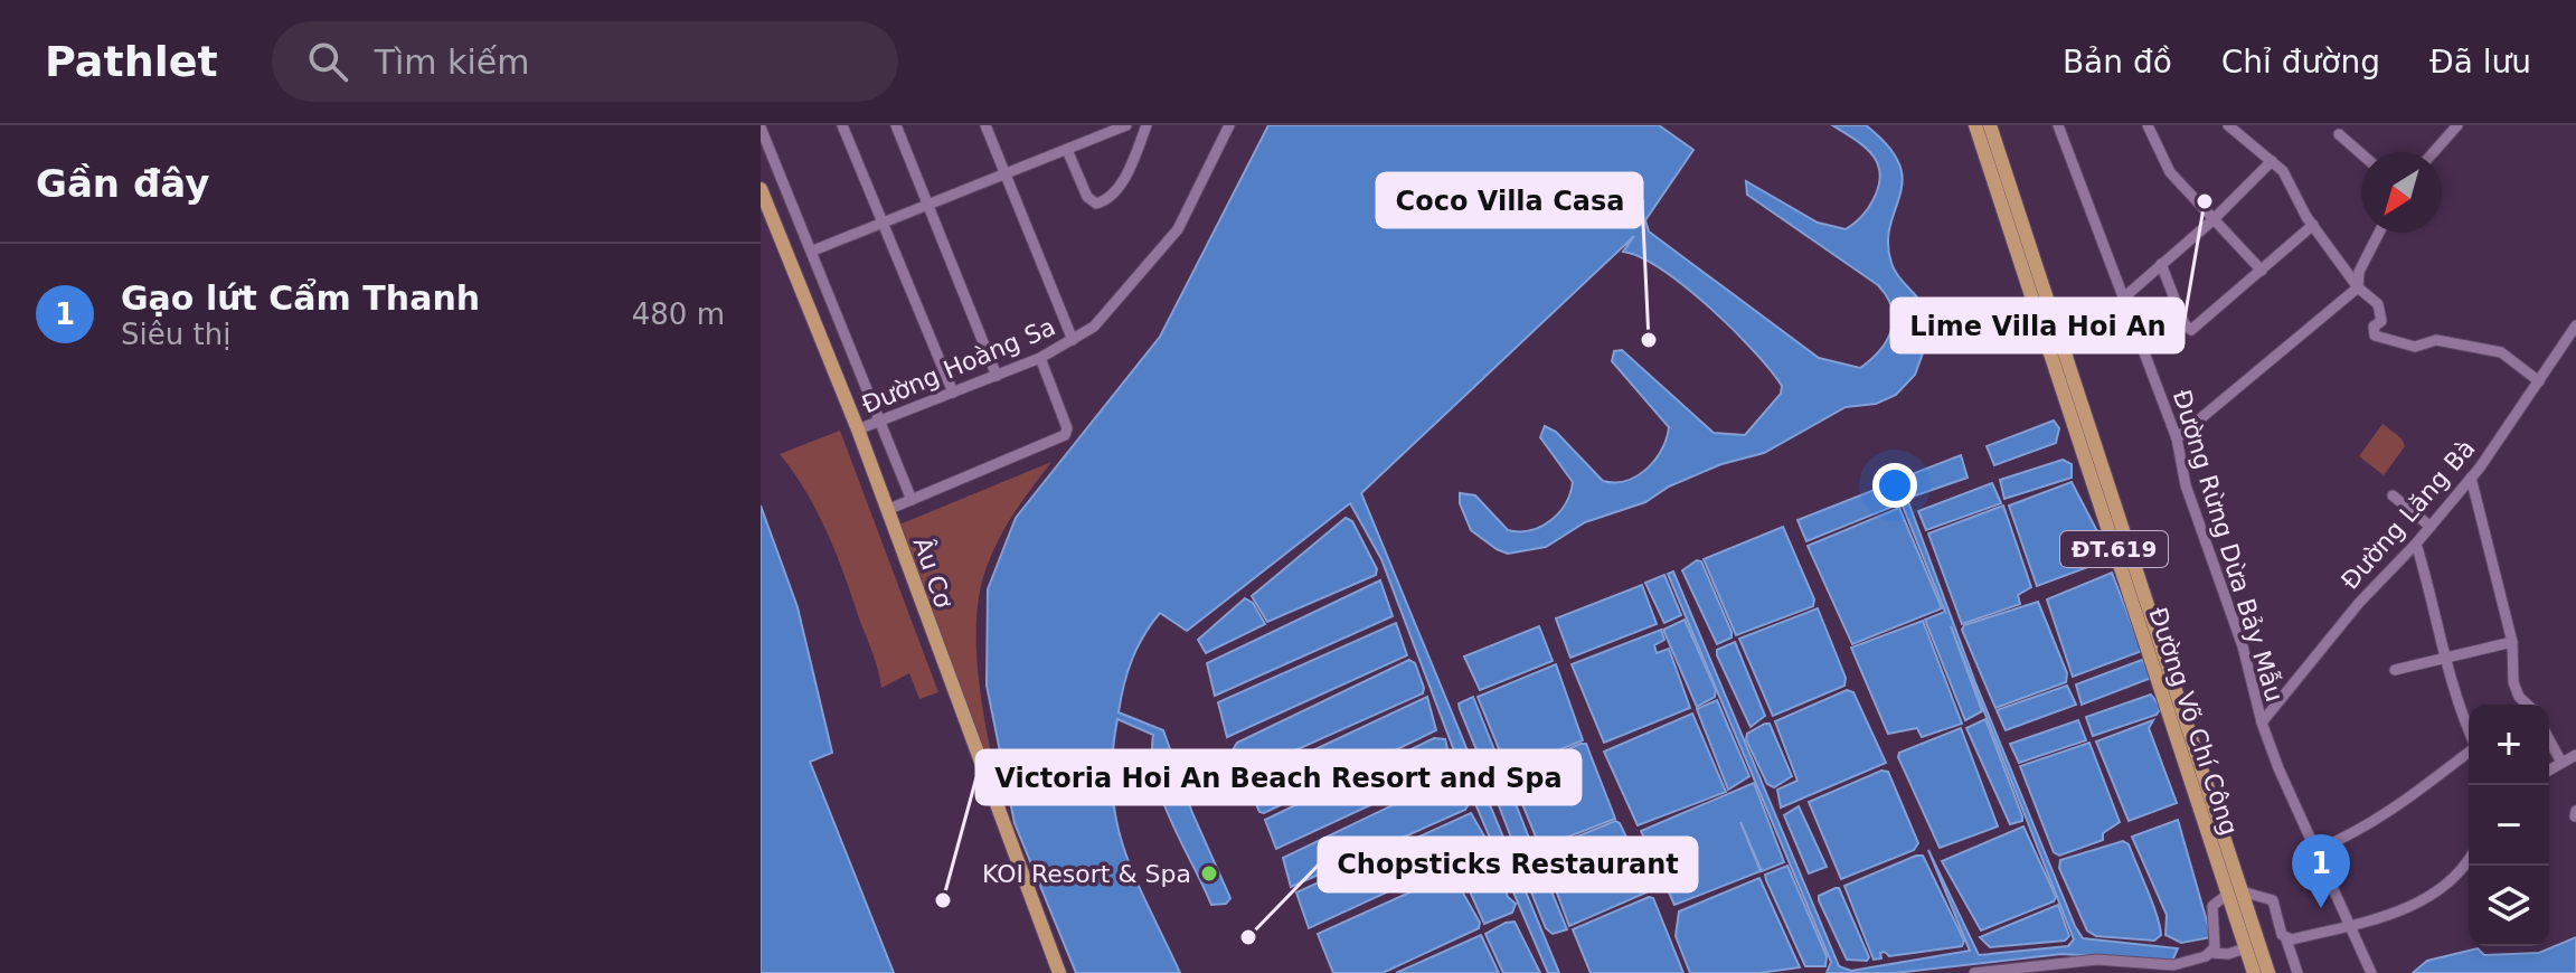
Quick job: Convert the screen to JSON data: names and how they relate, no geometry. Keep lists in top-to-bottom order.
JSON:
{
  "streets": {
    "main road": ["ĐT.619", "Âu Cơ", "Đường Võ Chí Công"],
    "street": ["Đường Hoàng Sa", "Đường Lăng Bà", "Đường Rừng Dừa Bảy Mẫu"]
  },
  "crossings": [
    ["Đường Hoàng Sa", "Âu Cơ"],
    ["Đường Lăng Bà", "Đường Rừng Dừa Bảy Mẫu"]
  ],
  "places": [
    "Lime Villa Hoi An",
    "Coco Villa Casa",
    "KOI Resort & Spa",
    "Victoria Hoi An Beach Resort and Spa",
    "Chopsticks Restaurant"
  ],
  "north": "bottom left",
  "page": {
    "header": "Pathlet",
    "search": "Tìm kiếm",
    "nav": ["Bản đồ", "Chỉ đường", "Đã lưu"],
    "heading": "Gần đây",
    "list": [
      {
        "mark": "1",
        "name": "Gạo lứt Cẩm Thanh",
        "note": "Siêu thị",
        "value": "480 m"
      }
    ],
    "map_buttons": ["+", "−"],
    "pins": "1"
  }
}
